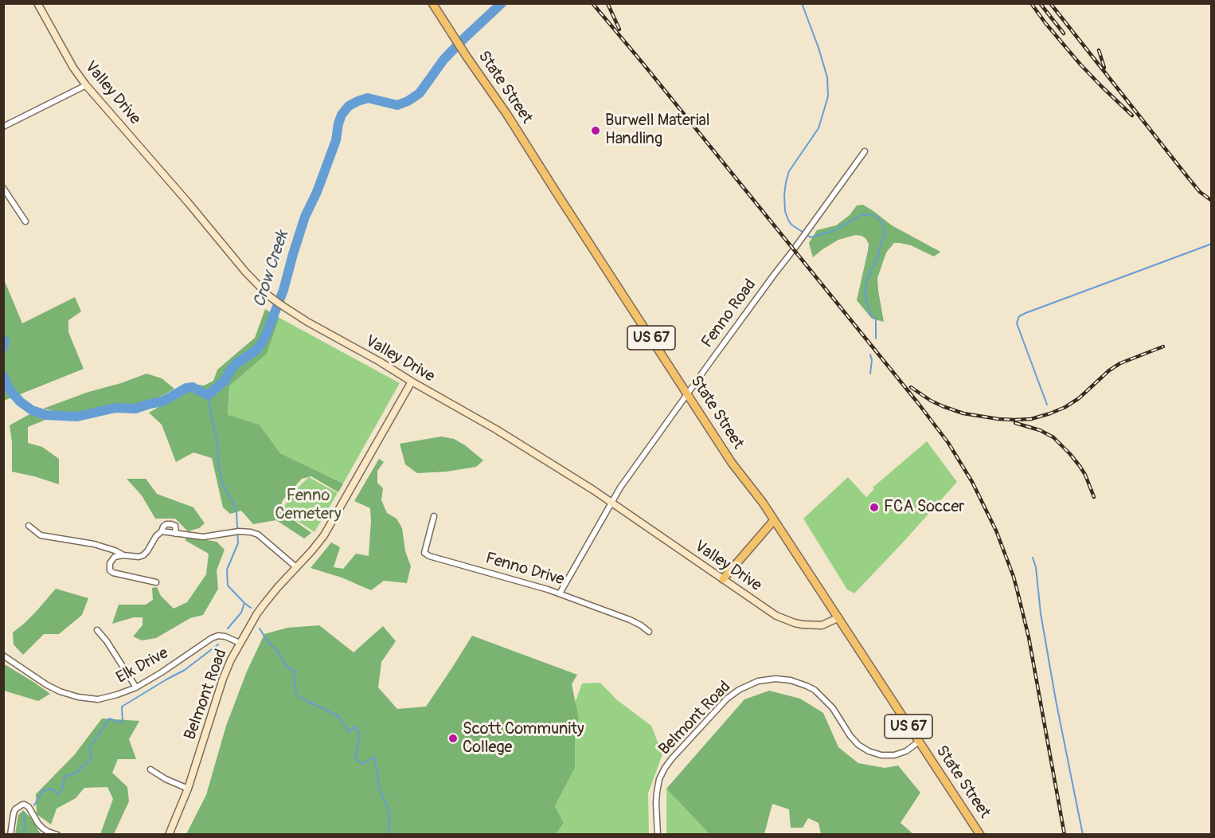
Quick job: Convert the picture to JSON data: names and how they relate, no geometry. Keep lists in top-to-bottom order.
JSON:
{
  "streets": {
    "main road": ["State Street", "US 67"],
    "street": [
      "Valley Drive",
      "Fenno Road",
      "Fenno Drive",
      "Elk Drive",
      "Belmont Road"
    ]
  },
  "crossings": [
    ["State Street", "Valley Drive"],
    ["State Street", "Fenno Road"],
    ["State Street", "Belmont Road"],
    ["Valley Drive", "Fenno Road"],
    ["Valley Drive", "Belmont Road"],
    ["Fenno Road", "Fenno Drive"],
    ["Elk Drive", "Belmont Road"]
  ],
  "water": ["Crow Creek"],
  "parks": ["Fenno Cemetery"],
  "places": ["Burwell Material Handling", "FCA Soccer", "Scott Community College"]
}
